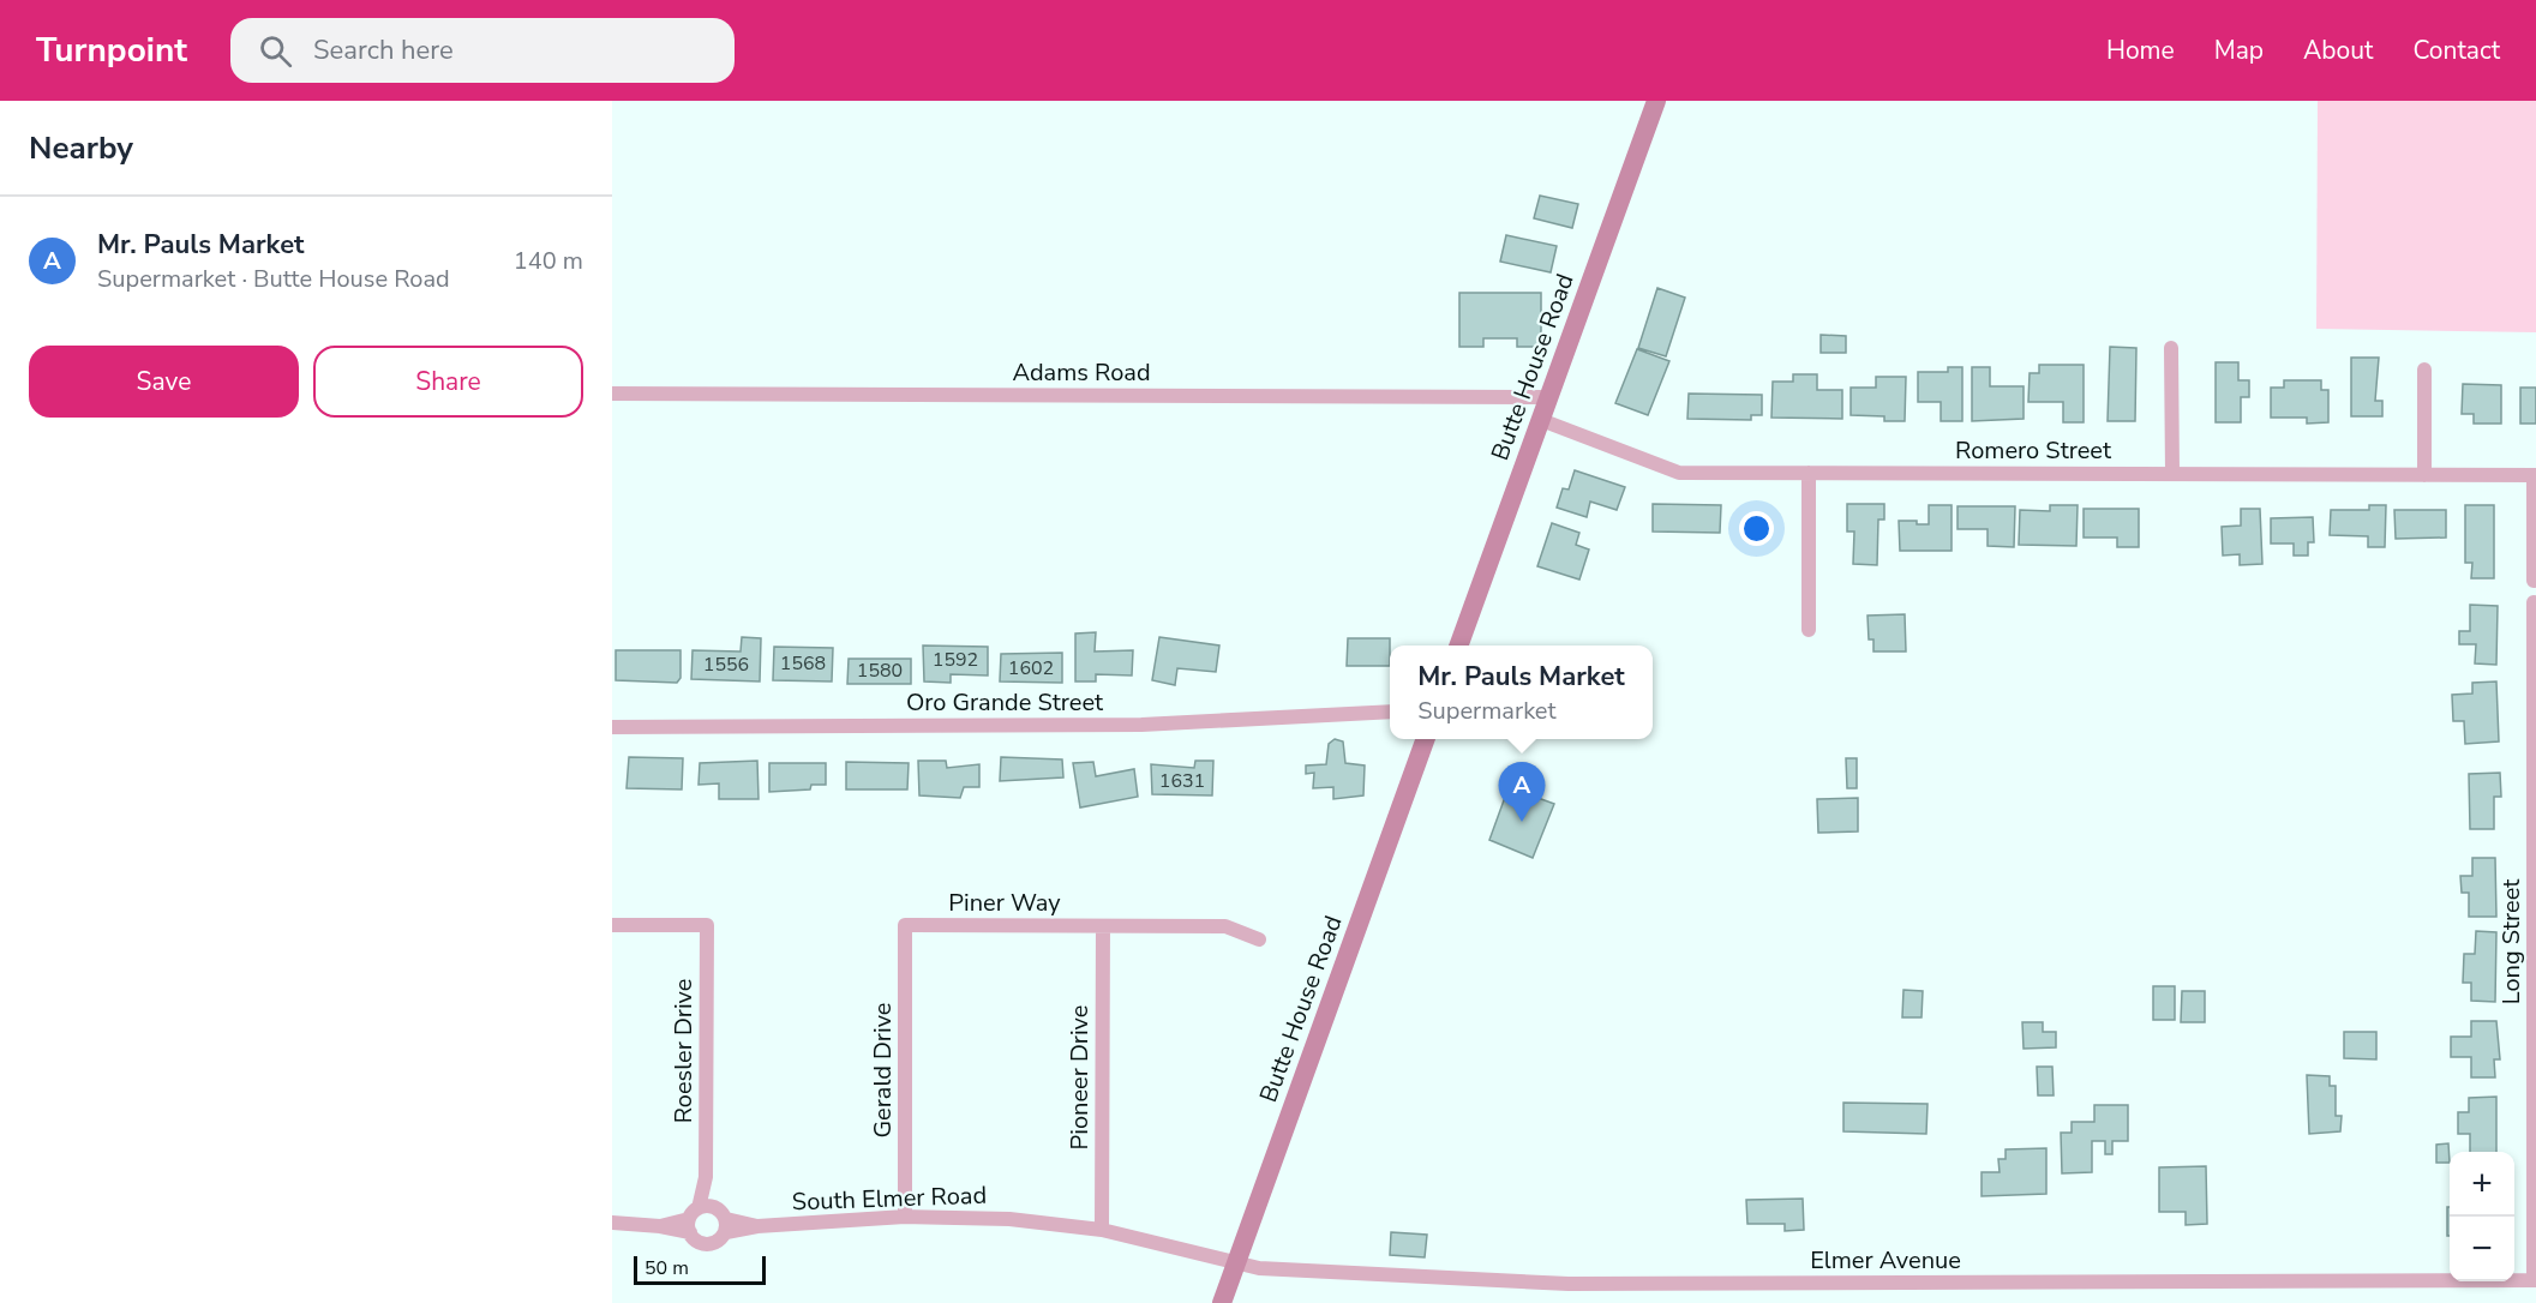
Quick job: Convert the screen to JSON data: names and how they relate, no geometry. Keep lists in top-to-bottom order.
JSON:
{
  "streets": {
    "main road": ["Butte House Road"],
    "street": [
      "Adams Road",
      "Romero Street",
      "Oro Grande Street",
      "Piner Way",
      "Long Street",
      "Roesler Drive",
      "Gerald Drive",
      "Pioneer Drive",
      "South Elmer Road",
      "Elmer Avenue"
    ]
  },
  "crossings": [
    ["Butte House Road", "Adams Road"],
    ["Butte House Road", "Romero Street"],
    ["Butte House Road", "South Elmer Road"],
    ["Butte House Road", "Elmer Avenue"],
    ["Piner Way", "Gerald Drive"],
    ["Piner Way", "Pioneer Drive"],
    ["Long Street", "Elmer Avenue"],
    ["Roesler Drive", "South Elmer Road"],
    ["Gerald Drive", "South Elmer Road"],
    ["Pioneer Drive", "South Elmer Road"],
    ["South Elmer Road", "Elmer Avenue"]
  ],
  "house_numbers": [
    "1592",
    "1568",
    "1556",
    "1602",
    "1580",
    "1631"
  ],
  "scale_bar": "50 m",
  "page": {
    "header": "Turnpoint",
    "search": "Search here",
    "nav": [
      "Home",
      "Map",
      "About",
      "Contact"
    ],
    "heading": "Nearby",
    "list": [
      {
        "mark": "A",
        "name": "Mr. Pauls Market",
        "note": "Supermarket · Butte House Road",
        "value": "140 m"
      }
    ],
    "buttons": ["Save", "Share"],
    "popup": ["Mr. Pauls Market", "Supermarket"],
    "pins": "A",
    "map_buttons": ["+", "−"],
    "scale": "50 m"
  }
}
